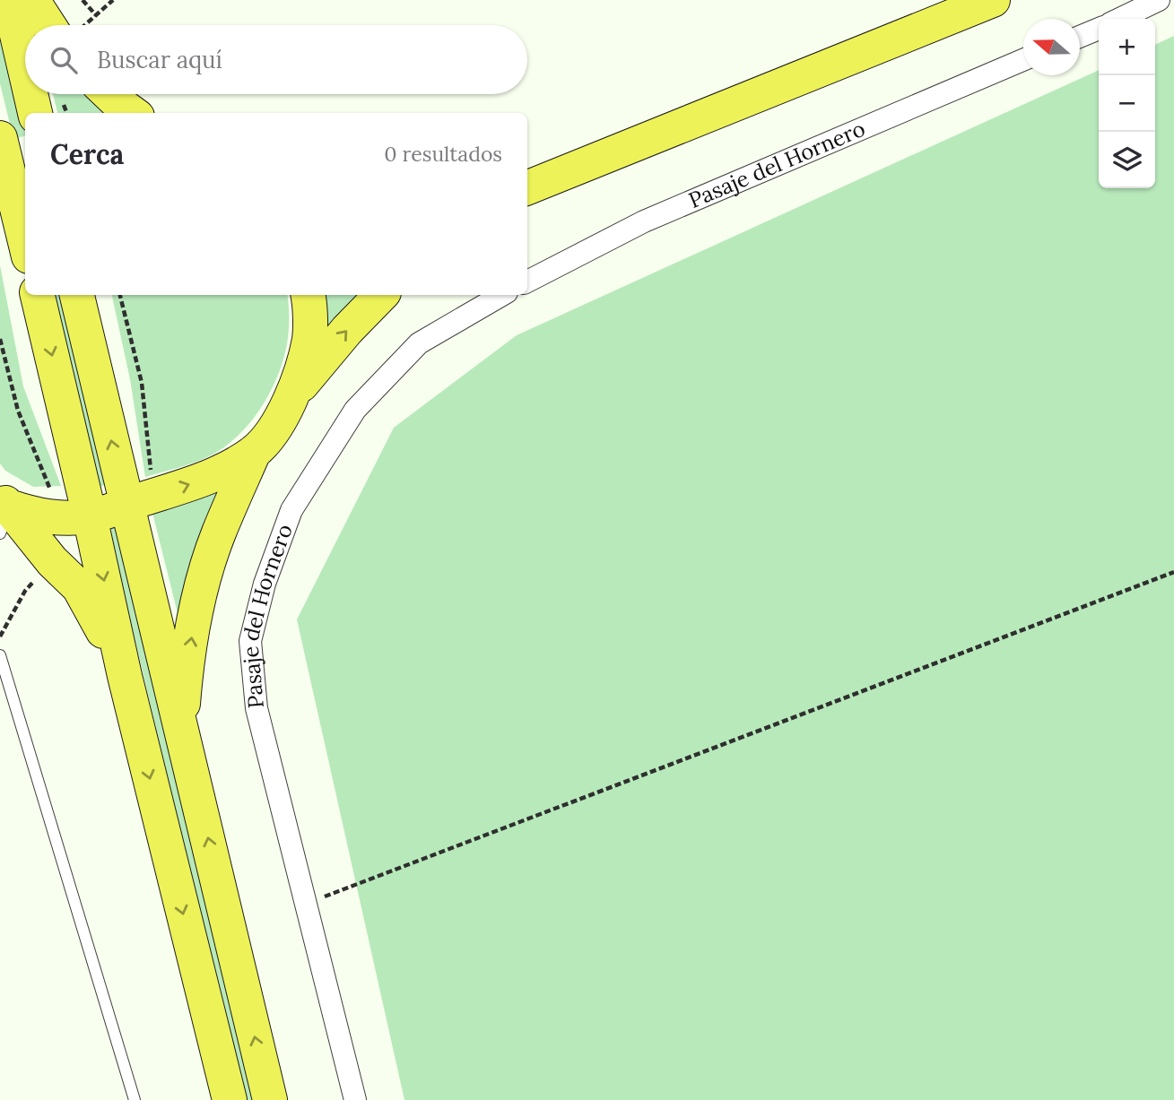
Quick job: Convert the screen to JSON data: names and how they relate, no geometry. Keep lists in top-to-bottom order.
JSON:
{
  "streets": {
    "street": ["Pasaje del Hornero"]
  },
  "north": "left",
  "page": {
    "map_buttons": ["+", "−"],
    "search": "Buscar aquí",
    "heading": ["Cerca", "0 resultados"]
  }
}
